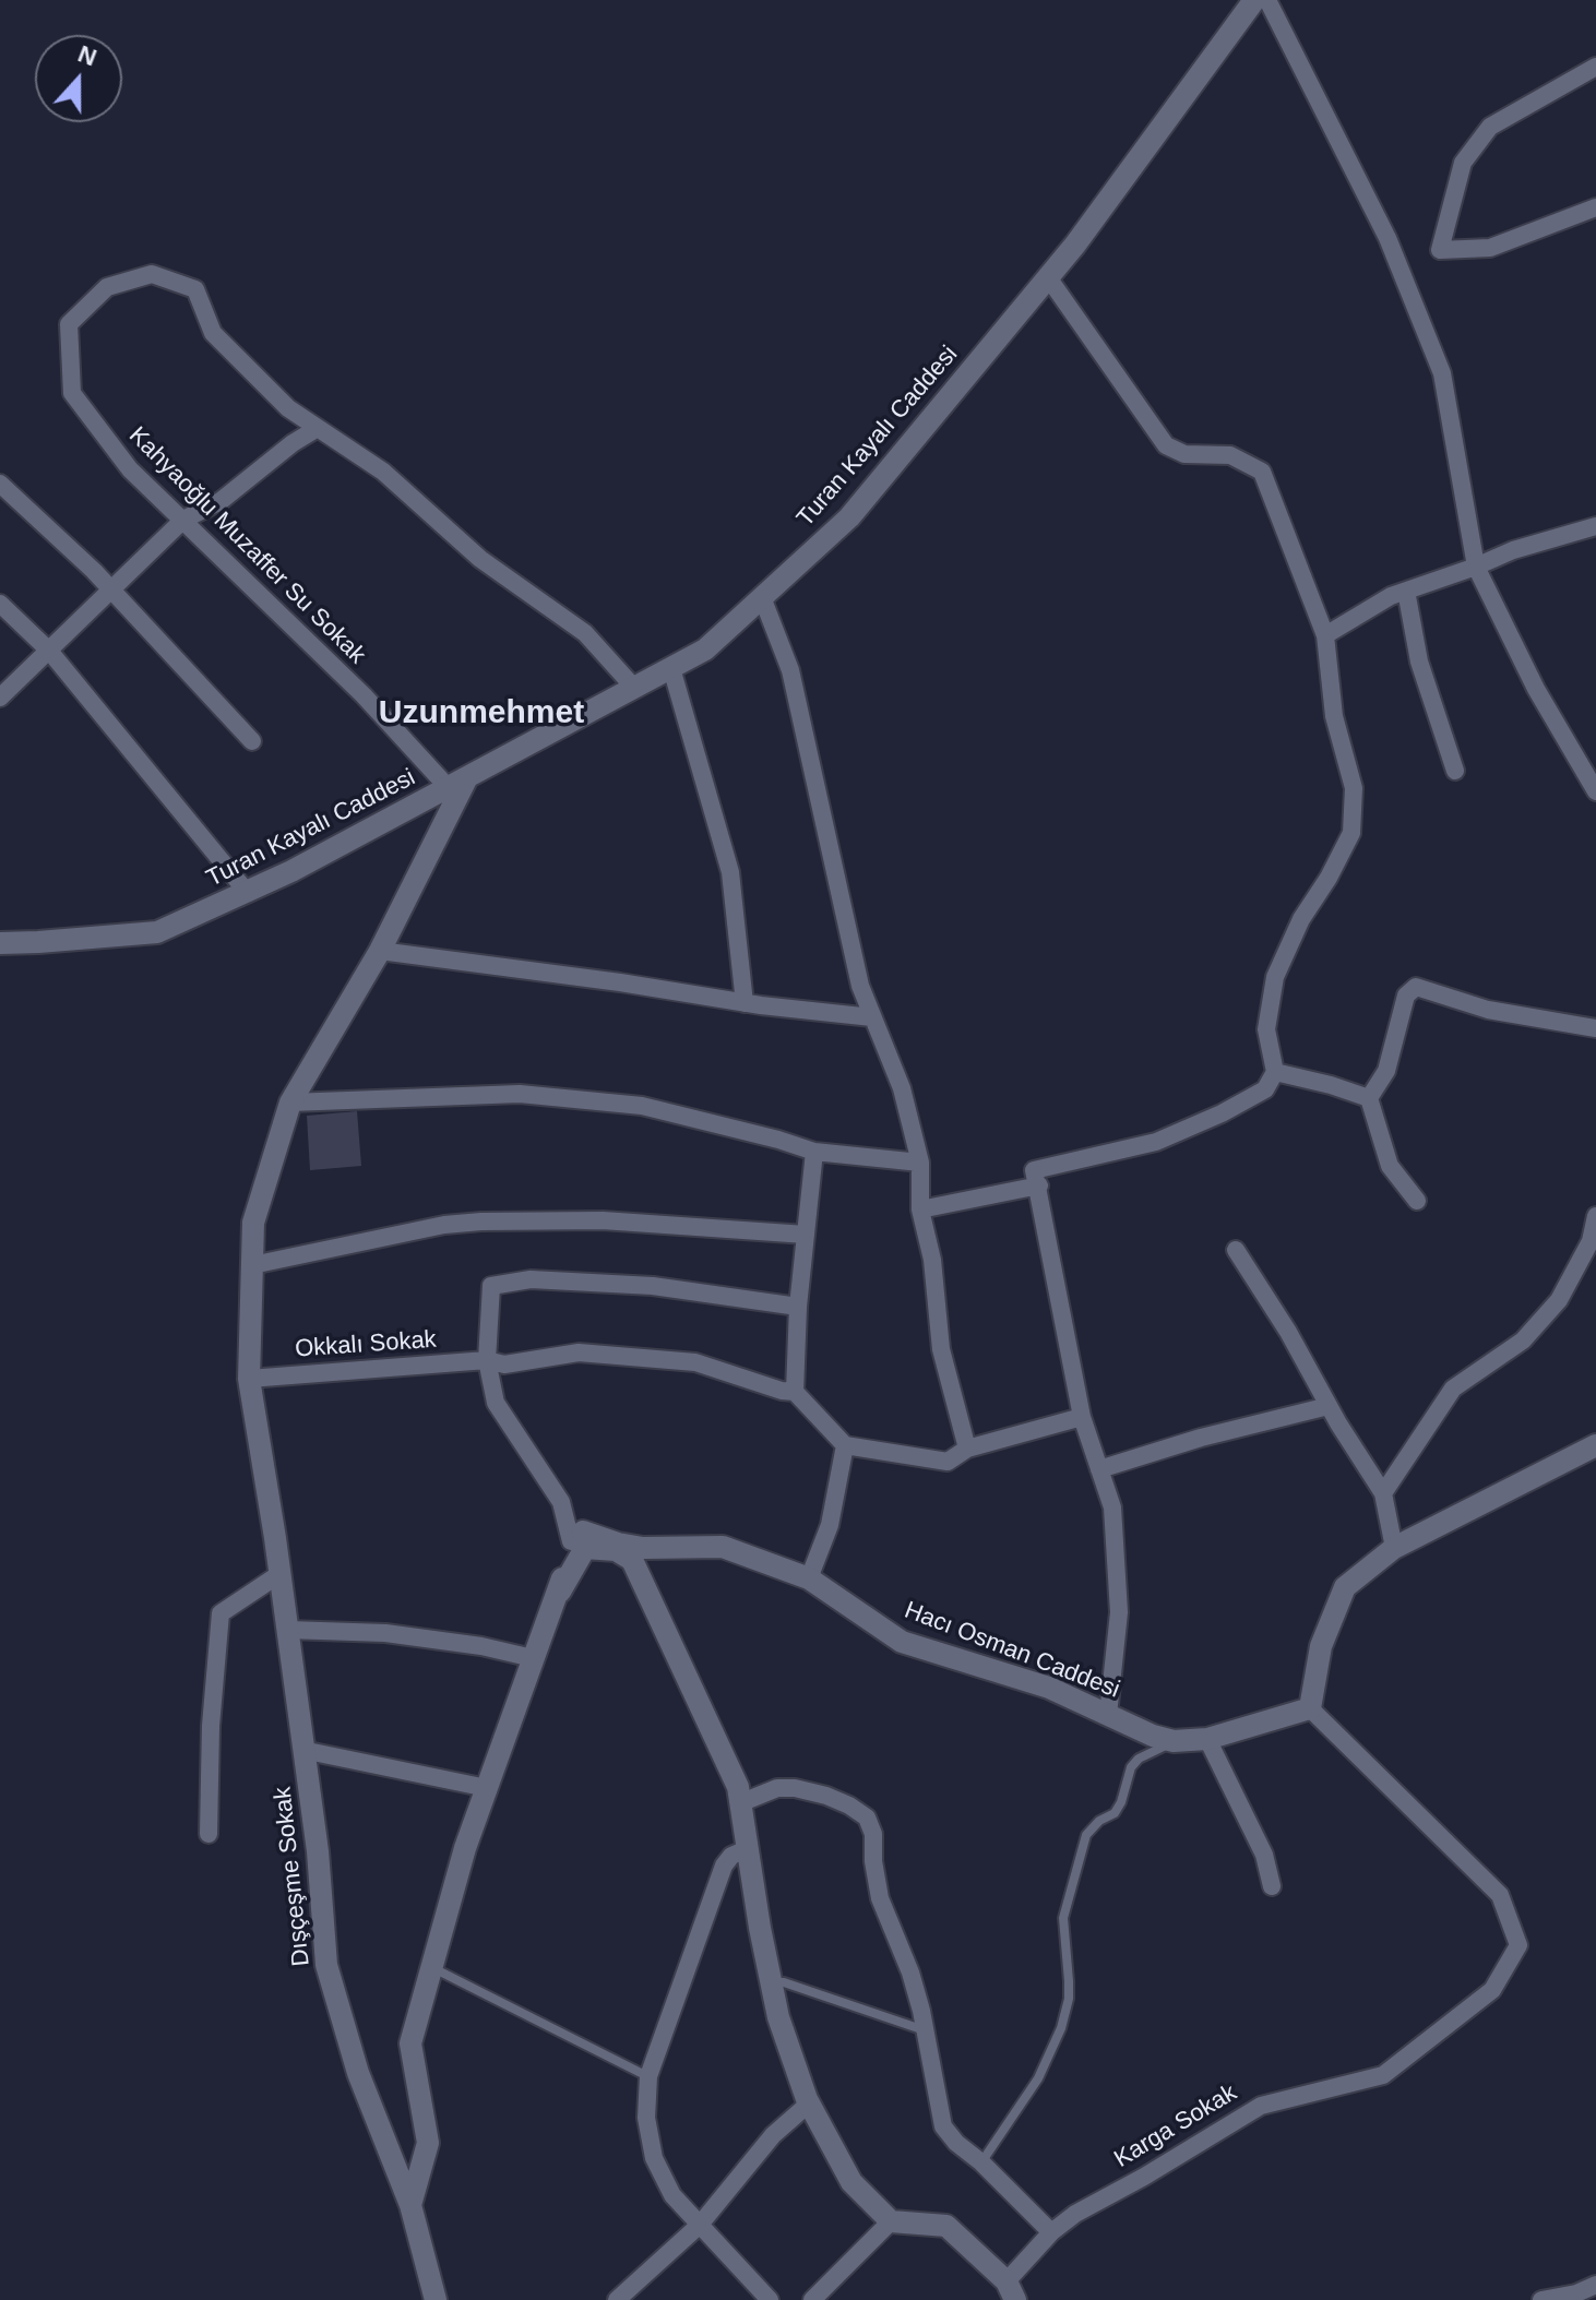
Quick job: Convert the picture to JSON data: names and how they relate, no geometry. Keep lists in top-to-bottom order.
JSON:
{
  "streets": {
    "street": [
      "Turan Kayalı Caddesi",
      "Kahyaoğlu Muzaffer Su Sokak",
      "Okkalı Sokak",
      "Hacı Osman Caddesi",
      "Dışçeşme Sokak",
      "Karga Sokak"
    ]
  },
  "crossings": [
    ["Turan Kayalı Caddesi", "Kahyaoğlu Muzaffer Su Sokak"],
    ["Turan Kayalı Caddesi", "Dışçeşme Sokak"],
    ["Kahyaoğlu Muzaffer Su Sokak", "Dışçeşme Sokak"],
    ["Okkalı Sokak", "Dışçeşme Sokak"],
    ["Hacı Osman Caddesi", "Karga Sokak"]
  ],
  "districts": ["Uzunmehmet"],
  "north": "top"
}
